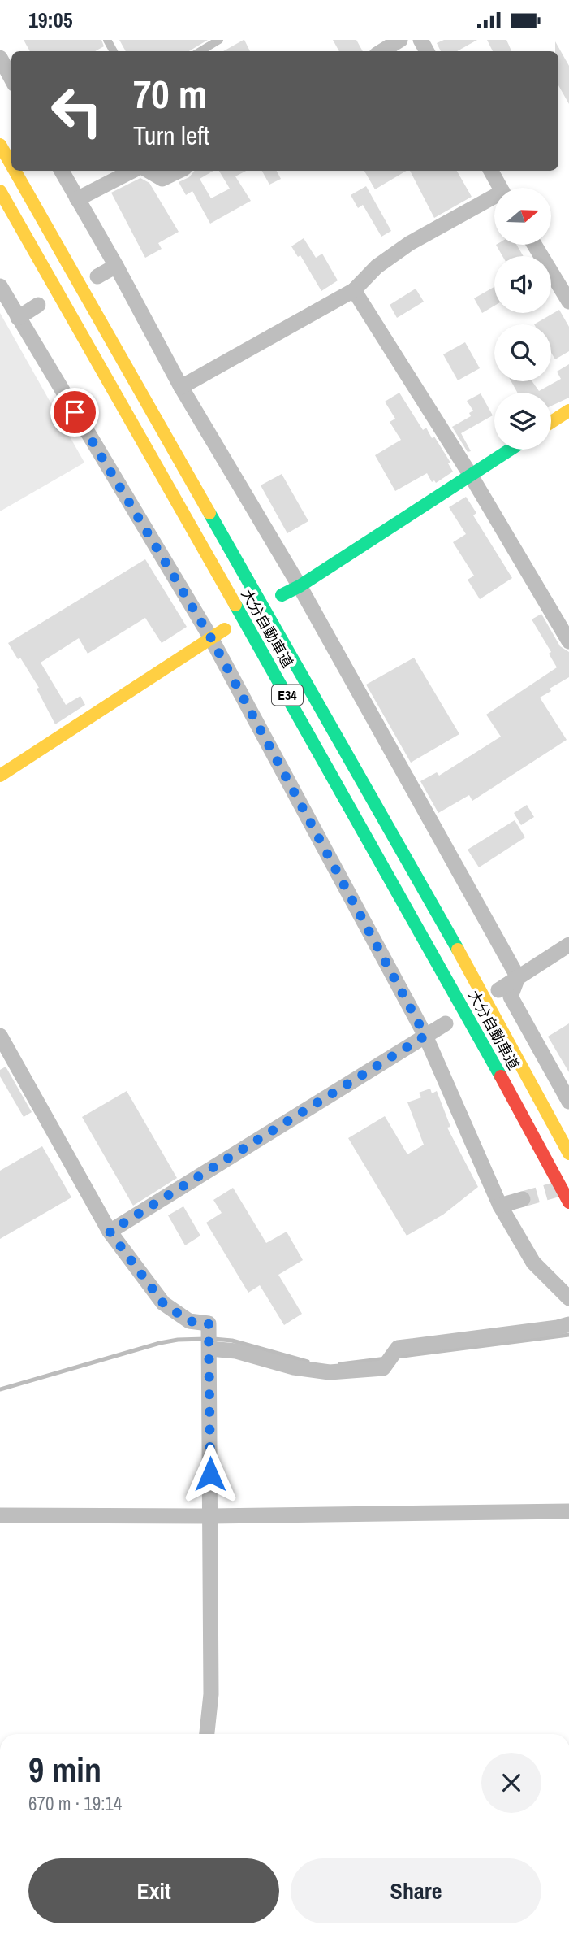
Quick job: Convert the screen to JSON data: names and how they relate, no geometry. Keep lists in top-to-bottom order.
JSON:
{
  "streets": {
    "main road": ["大分自動車道", "E34"]
  },
  "north": "right",
  "page": {
    "status": "19:05",
    "turn": ["70 m", "Turn left"],
    "heading": ["9 min", "670 m · 19:14"],
    "buttons": ["Exit", "Share"]
  }
}
